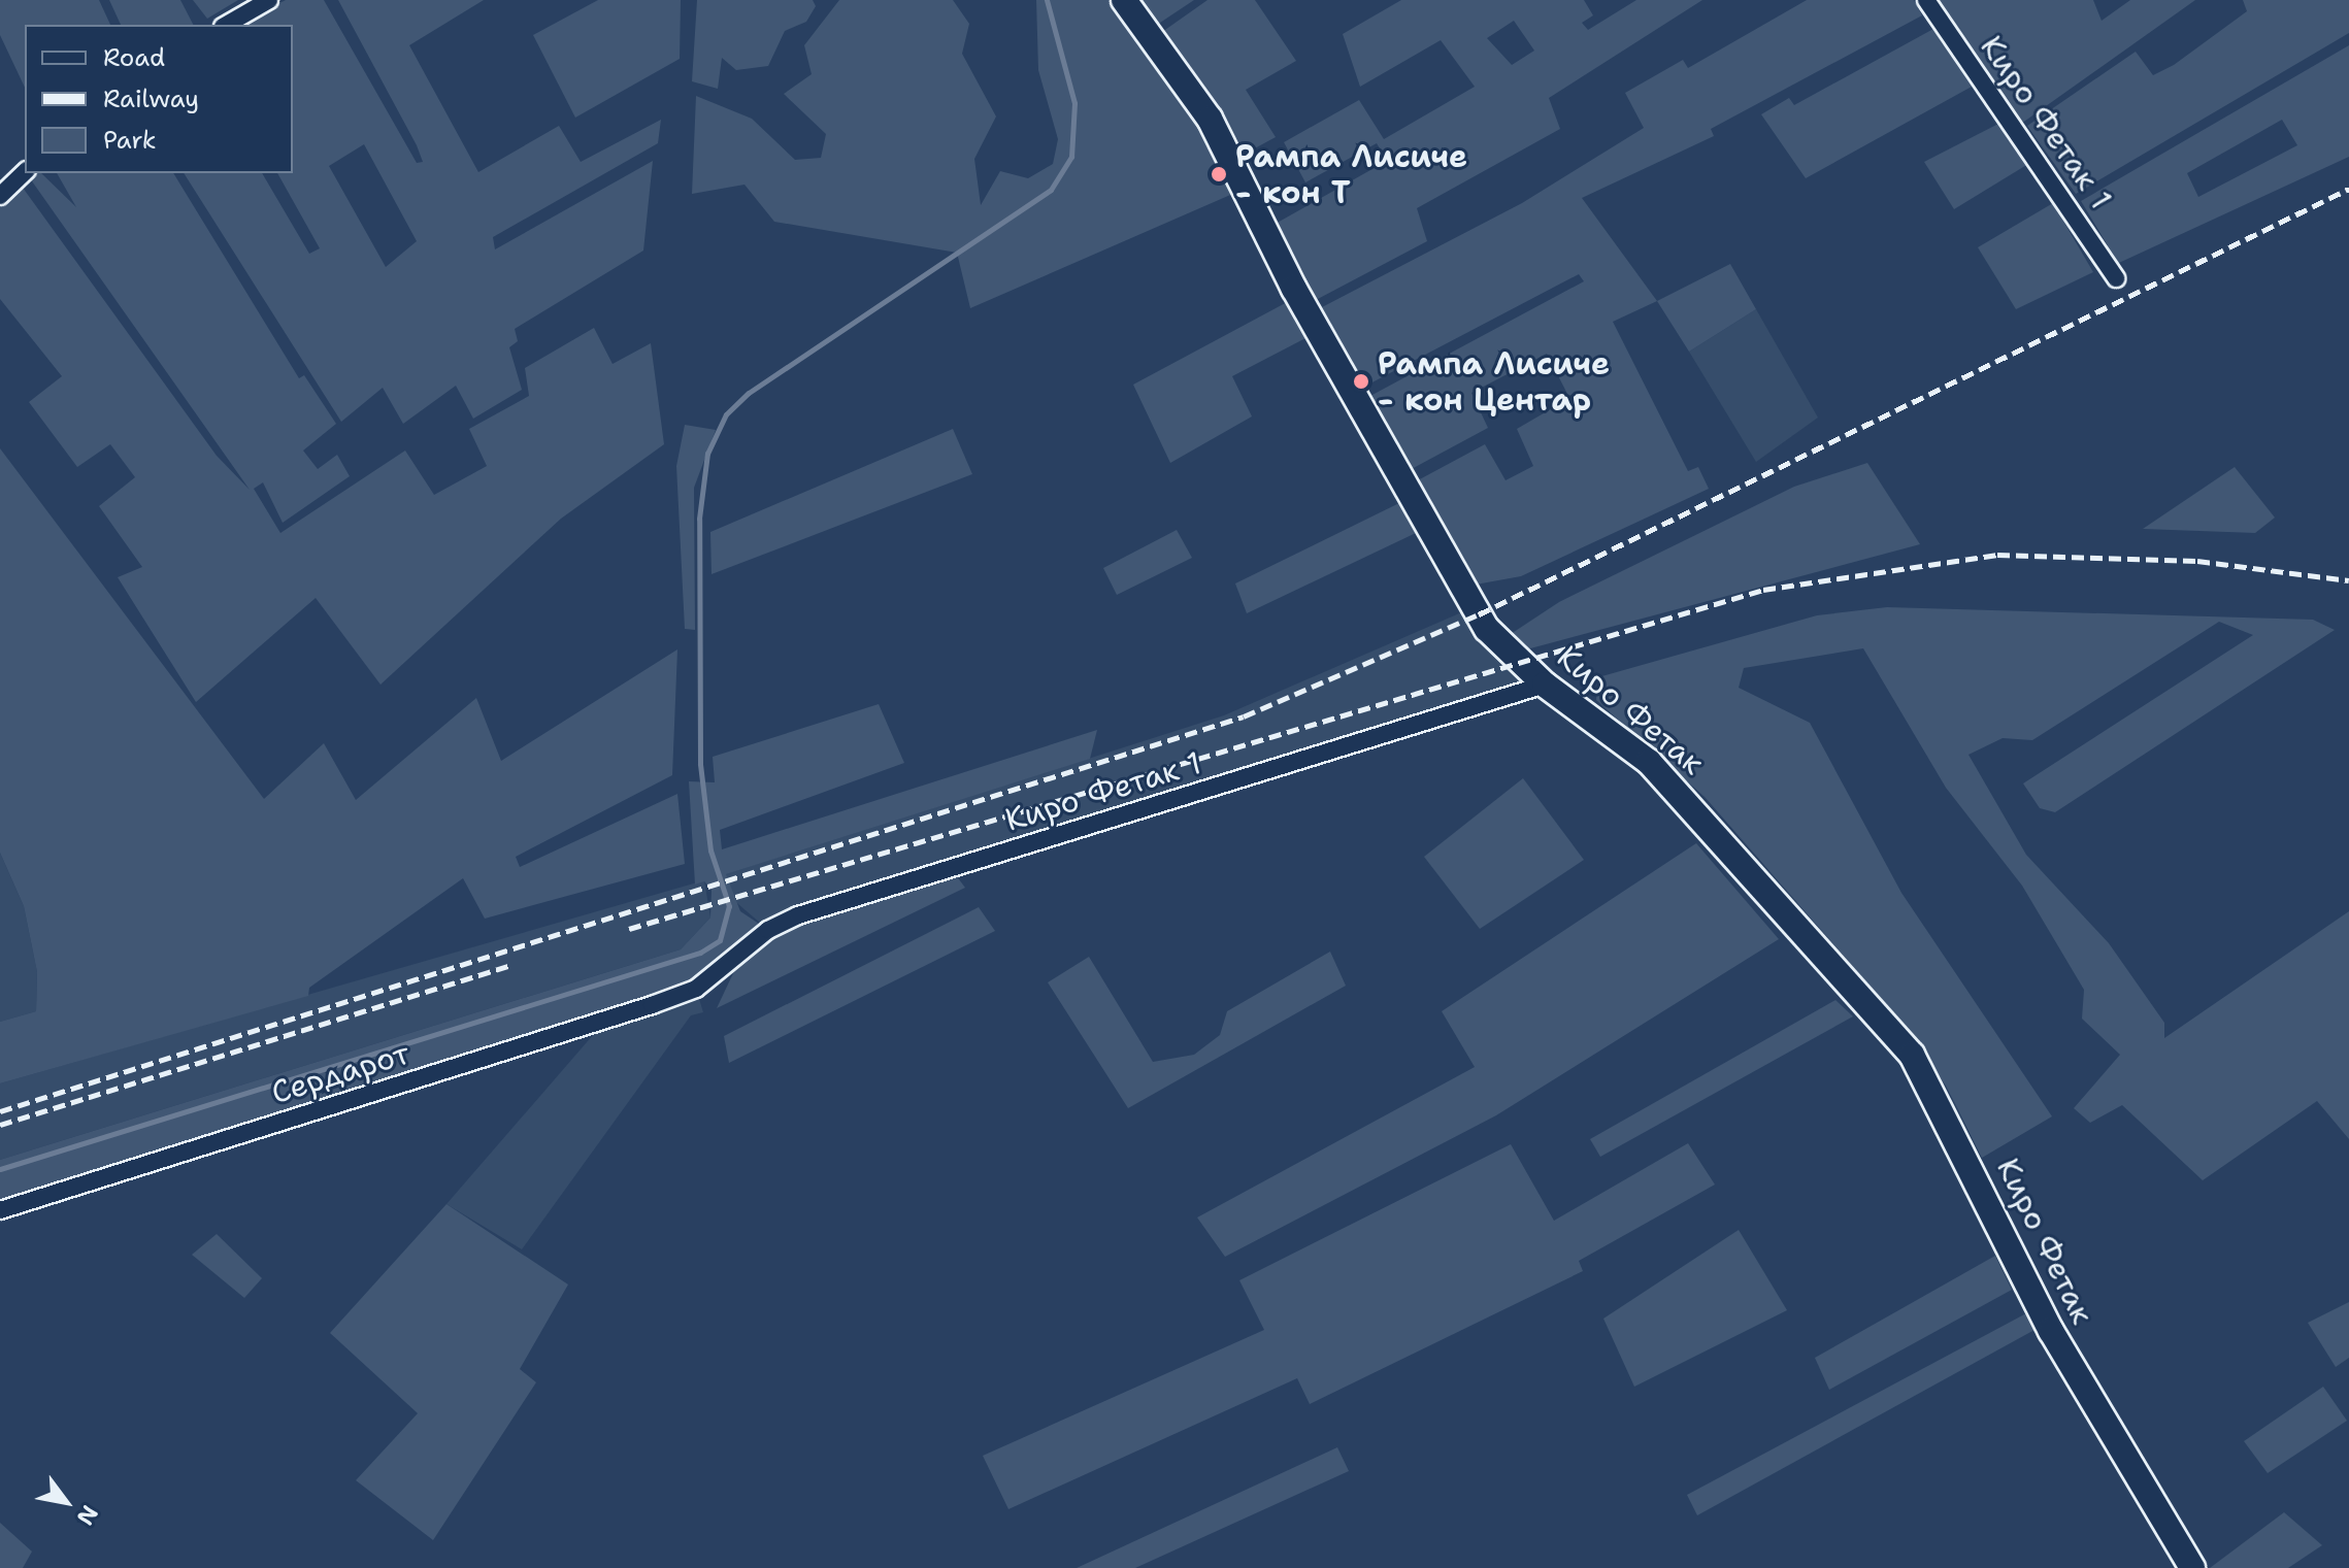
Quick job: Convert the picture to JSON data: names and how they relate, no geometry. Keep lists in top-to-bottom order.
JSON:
{
  "streets": {
    "main road": ["Киро Фетак"],
    "street": ["Киро Фетак 1", "Сердарот"]
  },
  "crossings": [
    ["Киро Фетак 1", "Киро Фетак"],
    ["Киро Фетак 1", "Сердарот"]
  ],
  "places": ["Рампа Лисиче - кон Т", "Рампа Лисиче - кон Центар"],
  "legend": ["Road", "Railway", "Park"],
  "north": "bottom right"
}
